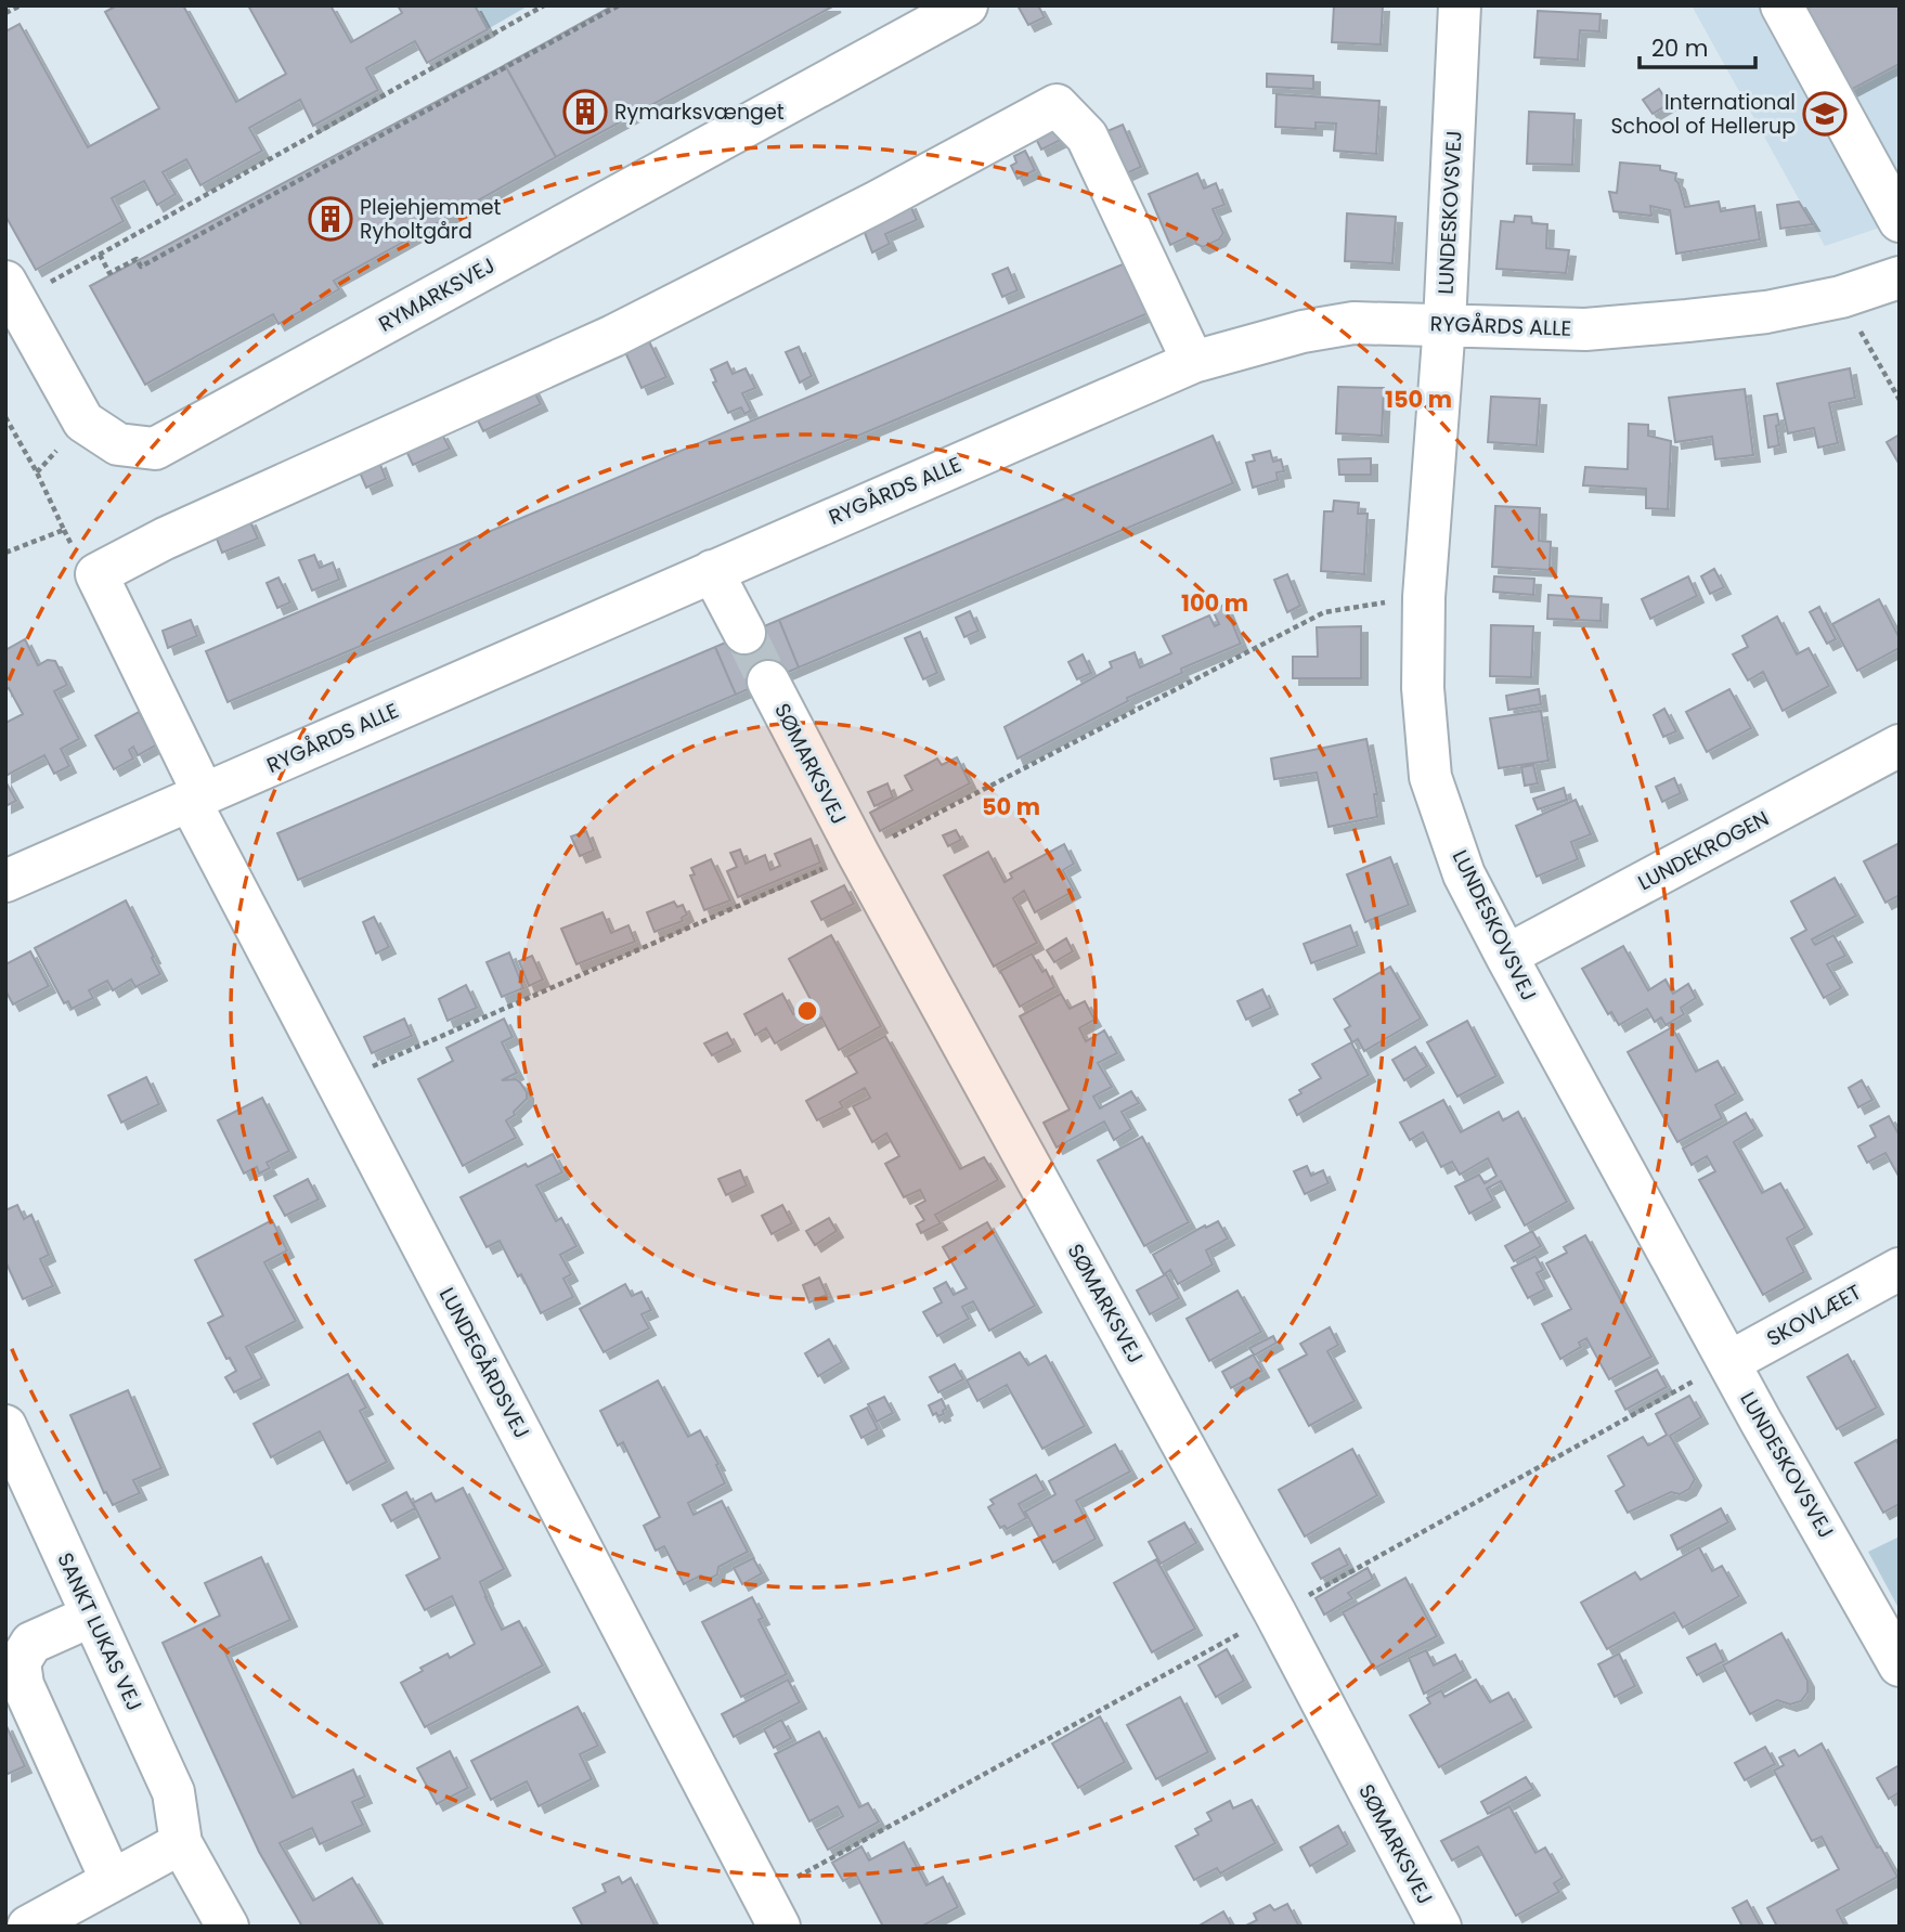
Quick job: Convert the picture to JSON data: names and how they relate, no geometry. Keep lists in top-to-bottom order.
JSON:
{
  "streets": {
    "street": [
      "LUNDESKOVSVEJ",
      "RYMARKSVEJ",
      "RYGÅRDS ALLE",
      "SØMARKSVEJ",
      "LUNDEKROGEN",
      "SKOVLÆET",
      "LUNDEGÅRDSVEJ",
      "SANKT LUKAS VEJ"
    ]
  },
  "crossings": [
    ["LUNDESKOVSVEJ", "RYGÅRDS ALLE"],
    ["LUNDESKOVSVEJ", "LUNDEKROGEN"],
    ["LUNDESKOVSVEJ", "SKOVLÆET"],
    ["RYGÅRDS ALLE", "LUNDEGÅRDSVEJ"]
  ],
  "places": {
    "building": ["Rymarksvænget", "Plejehjemmet Ryholtgård"],
    "school or university": ["International School of Hellerup"]
  },
  "scale_bar": "20 m",
  "rings": ["150 m", "100 m", "50 m"]
}
